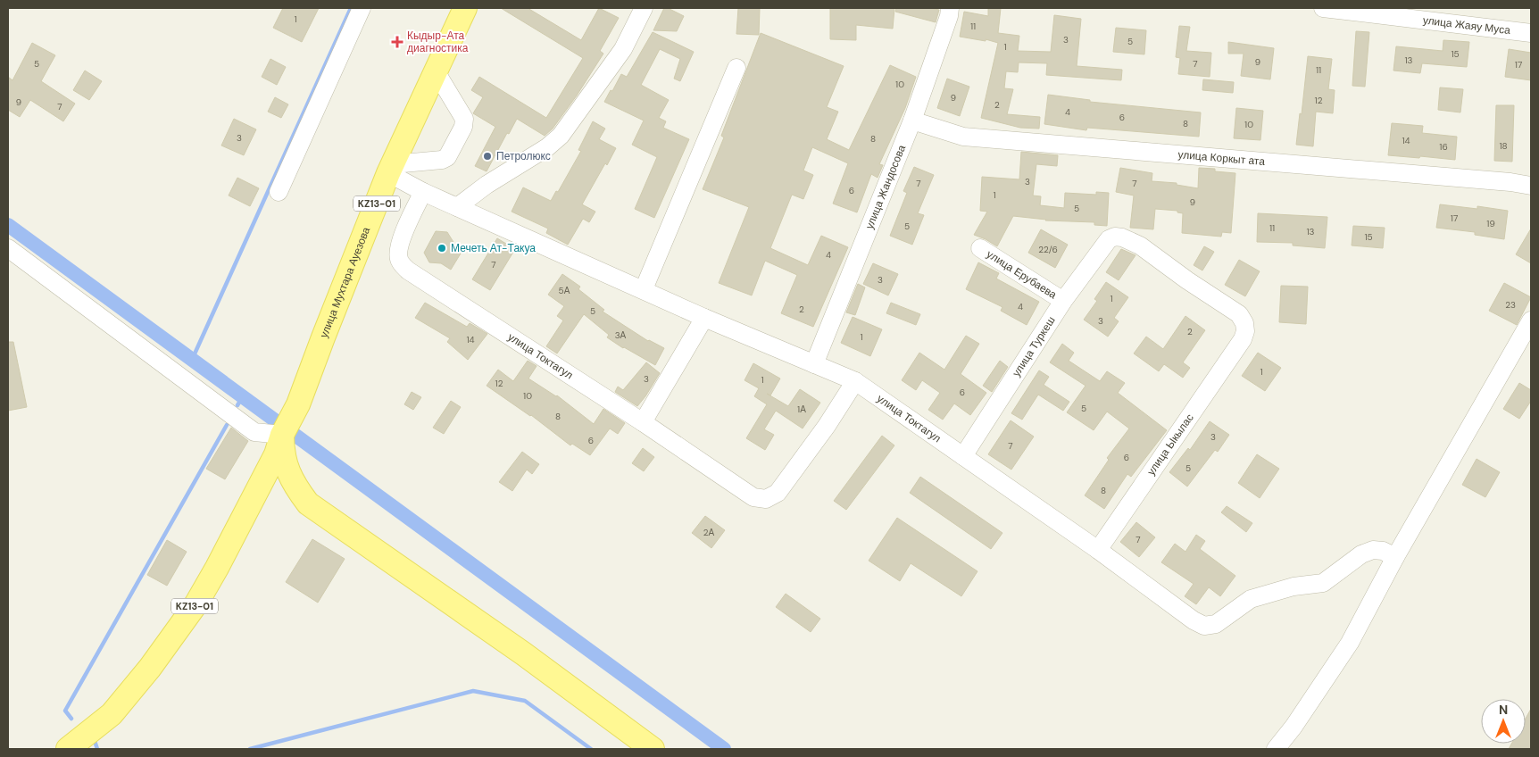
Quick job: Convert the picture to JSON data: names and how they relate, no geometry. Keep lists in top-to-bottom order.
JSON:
{
  "streets": {
    "main road": ["KZ13-01", "улица Мухтара Ауезова"],
    "street": [
      "улица Жаяу Муса",
      "улица Коркыт ата",
      "улица Жандосова",
      "улица Ерубаева",
      "улица Туркеш",
      "улица Токтагул",
      "улица Ыкылас"
    ]
  },
  "crossings": [
    ["улица Коркыт ата", "улица Жандосова"],
    ["улица Жандосова", "улица Токтагул"],
    ["KZ13-01", "улица Мухтара Ауезова"],
    ["улица Ерубаева", "улица Туркеш"],
    ["улица Мухтара Ауезова", "улица Токтагул"],
    ["улица Туркеш", "улица Токтагул"],
    ["улица Туркеш", "улица Ыкылас"],
    ["улица Токтагул", "улица Ыкылас"]
  ],
  "places": {
    "health": ["Кыдыр-Ата диагностика"],
    "other": ["Петролюкс", "Мечеть Ат-Такуа"]
  },
  "house_numbers": [
    "1",
    "11",
    "3",
    "5",
    "1",
    "15",
    "13",
    "9",
    "5",
    "7",
    "17",
    "11",
    "10",
    "9",
    "12",
    "9",
    "2",
    "7",
    "4",
    "6",
    "8",
    "10",
    "3",
    "8",
    "14",
    "18",
    "16",
    "3",
    "7",
    "7",
    "6",
    "1",
    "9",
    "5",
    "17",
    "19",
    "5",
    "11",
    "13",
    "15",
    "22/6",
    "4",
    "7",
    "3",
    "5А",
    "1",
    "23",
    "4",
    "2",
    "5",
    "3",
    "2",
    "3А",
    "1",
    "14",
    "1",
    "3",
    "1",
    "12",
    "6",
    "10",
    "5",
    "1А",
    "8",
    "3",
    "6",
    "7",
    "6",
    "5",
    "8",
    "2А",
    "7"
  ],
  "north": "top"
}
